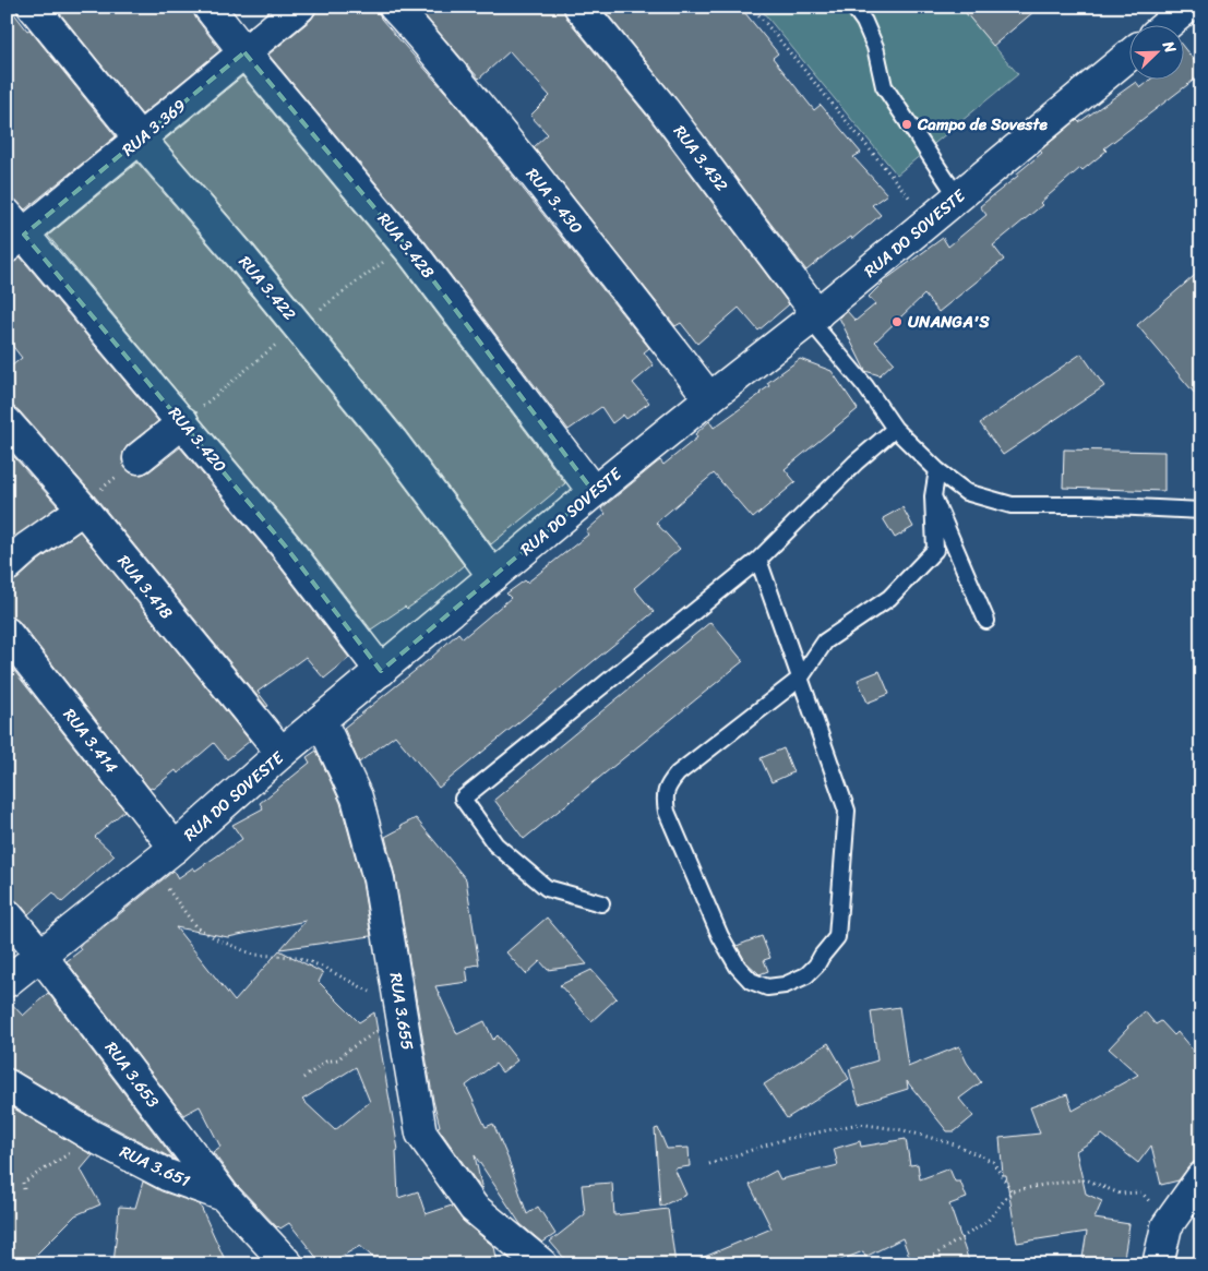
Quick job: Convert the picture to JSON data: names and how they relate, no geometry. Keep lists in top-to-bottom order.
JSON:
{
  "streets": {
    "street": [
      "RUA 3.369",
      "RUA 3.432",
      "RUA 3.430",
      "RUA DO SOVESTE",
      "RUA 3.428",
      "RUA 3.422",
      "RUA 3.420",
      "RUA 3.418",
      "RUA 3.414",
      "RUA 3.655",
      "RUA 3.653",
      "RUA 3.651"
    ]
  },
  "crossings": [
    ["RUA 3.369", "RUA 3.428"],
    ["RUA 3.369", "RUA 3.422"],
    ["RUA 3.369", "RUA 3.420"],
    ["RUA 3.432", "RUA DO SOVESTE"],
    ["RUA 3.430", "RUA DO SOVESTE"],
    ["RUA DO SOVESTE", "RUA 3.428"],
    ["RUA DO SOVESTE", "RUA 3.422"],
    ["RUA DO SOVESTE", "RUA 3.420"],
    ["RUA DO SOVESTE", "RUA 3.418"],
    ["RUA DO SOVESTE", "RUA 3.414"],
    ["RUA DO SOVESTE", "RUA 3.655"],
    ["RUA DO SOVESTE", "RUA 3.653"],
    ["RUA 3.653", "RUA 3.651"]
  ],
  "places": ["Campo de Soveste", "UNANGA'S"],
  "north": "top right"
}
